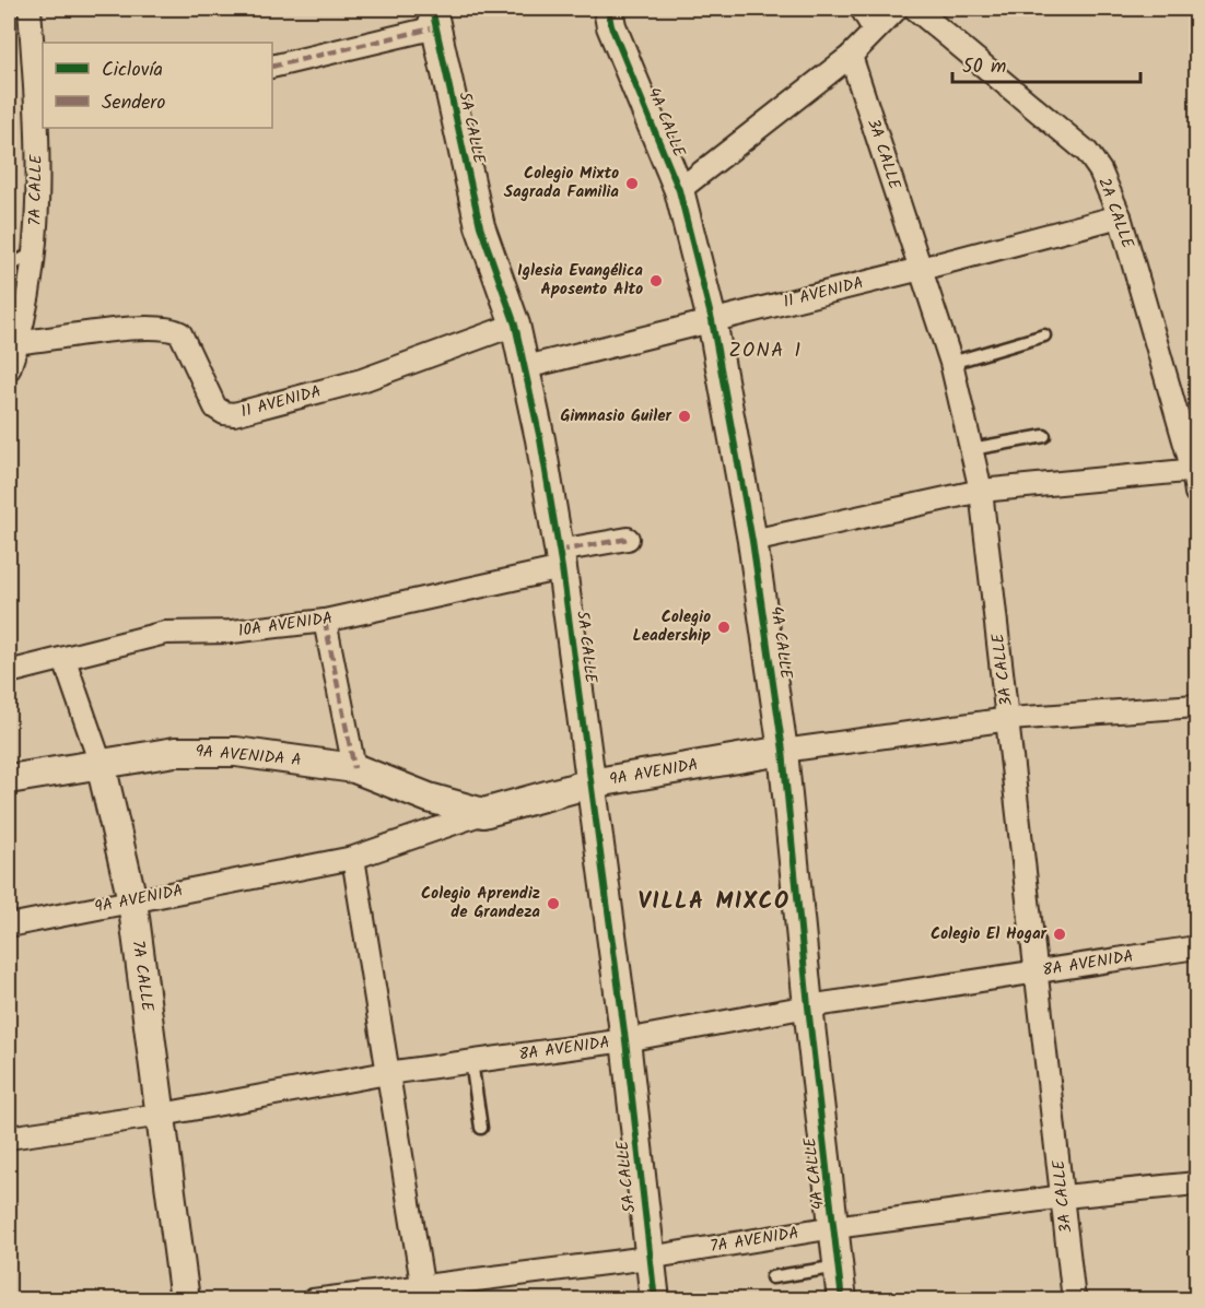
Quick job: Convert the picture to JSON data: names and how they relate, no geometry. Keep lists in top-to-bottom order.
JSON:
{
  "streets": {
    "street": [
      "4A CALLE",
      "5A CALLE",
      "3A CALLE",
      "7A CALLE",
      "2A CALLE",
      "11 AVENIDA",
      "10A AVENIDA",
      "9A AVENIDA A",
      "9A AVENIDA",
      "8A AVENIDA",
      "7A AVENIDA"
    ]
  },
  "crossings": [
    ["4A CALLE", "11 AVENIDA"],
    ["4A CALLE", "9A AVENIDA"],
    ["4A CALLE", "8A AVENIDA"],
    ["4A CALLE", "7A AVENIDA"],
    ["5A CALLE", "11 AVENIDA"],
    ["5A CALLE", "10A AVENIDA"],
    ["5A CALLE", "9A AVENIDA"],
    ["5A CALLE", "8A AVENIDA"],
    ["5A CALLE", "7A AVENIDA"],
    ["3A CALLE", "11 AVENIDA"],
    ["3A CALLE", "9A AVENIDA"],
    ["3A CALLE", "8A AVENIDA"],
    ["3A CALLE", "7A AVENIDA"],
    ["7A CALLE", "11 AVENIDA"],
    ["7A CALLE", "10A AVENIDA"],
    ["7A CALLE", "9A AVENIDA A"],
    ["7A CALLE", "9A AVENIDA"],
    ["7A CALLE", "8A AVENIDA"],
    ["2A CALLE", "11 AVENIDA"],
    ["9A AVENIDA A", "9A AVENIDA"]
  ],
  "districts": ["ZONA 1", "VILLA MIXCO"],
  "places": [
    "Colegio Mixto Sagrada Familia",
    "Iglesia Evangélica Aposento Alto",
    "Gimnasio Guiler",
    "Colegio Leadership",
    "Colegio Aprendiz de Grandeza",
    "Colegio El Hogar"
  ],
  "legend": ["Ciclovía", "Sendero"],
  "scale_bar": "50 m"
}
